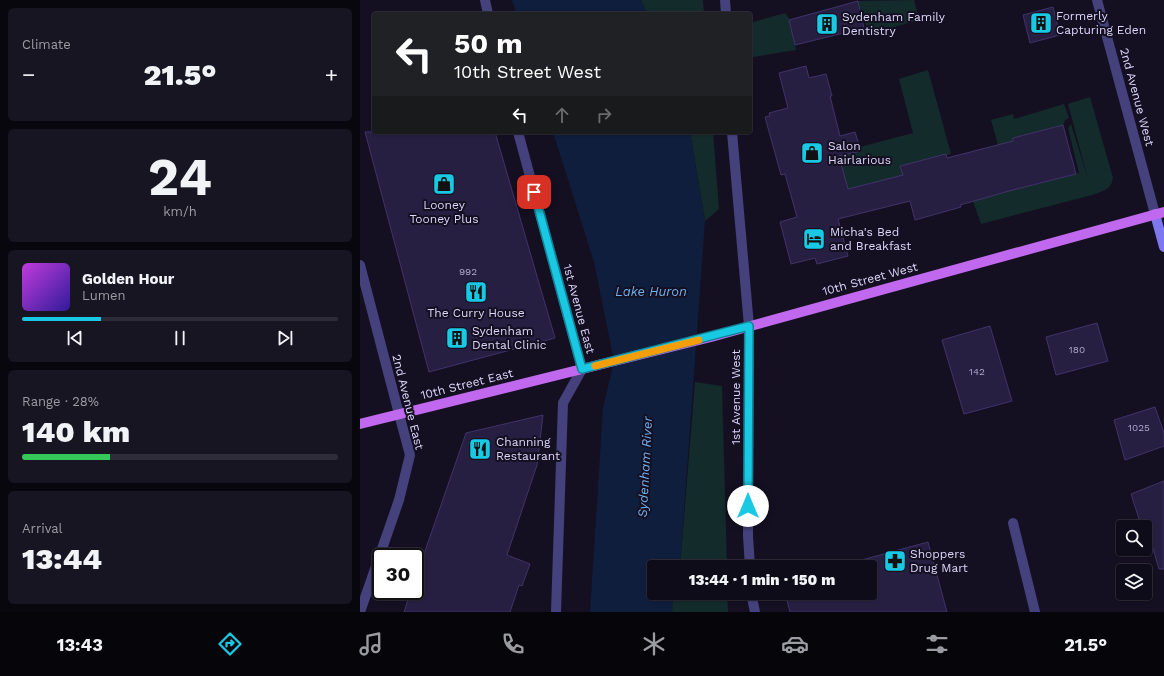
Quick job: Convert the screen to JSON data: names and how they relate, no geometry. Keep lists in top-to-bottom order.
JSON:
{
  "streets": {
    "main road": ["2nd Avenue West", "10th Street West", "10th Street East"],
    "street": ["1st Avenue East", "1st Avenue West", "2nd Avenue East"]
  },
  "crossings": [
    ["2nd Avenue West", "10th Street West"],
    ["10th Street West", "1st Avenue East"],
    ["10th Street West", "10th Street East"],
    ["10th Street West", "1st Avenue West"],
    ["1st Avenue East", "10th Street East"],
    ["10th Street East", "2nd Avenue East"]
  ],
  "water": ["Lake Huron", "Sydenham River"],
  "places": {
    "building": ["Formerly Capturing Eden", "Sydenham Family Dentistry", "Sydenham Dental Clinic"],
    "shop": ["Salon Hairlarious", "Looney Tooney Plus"],
    "hotel": ["Micha's Bed and Breakfast"],
    "restaurant": ["The Curry House", "Channing Restaurant"],
    "pharmacy": ["Shoppers Drug Mart"]
  },
  "house_numbers": [
    "992",
    "180",
    "142",
    "1025"
  ],
  "page": {
    "tile": [
      "Climate",
      ["24", "km/h"],
      ["Range · 28%", "140 km"],
      ["Arrival", "13:44"]
    ],
    "turn": ["50 m", "10th Street West"],
    "heat": ["−", "21.5°", "+"],
    "song": ["Golden Hour", "Lumen"],
    "limit": "30",
    "trip": "13:44 · 1 min · 150 m",
    "tabs": ["13:43", "21.5°"]
  }
}
